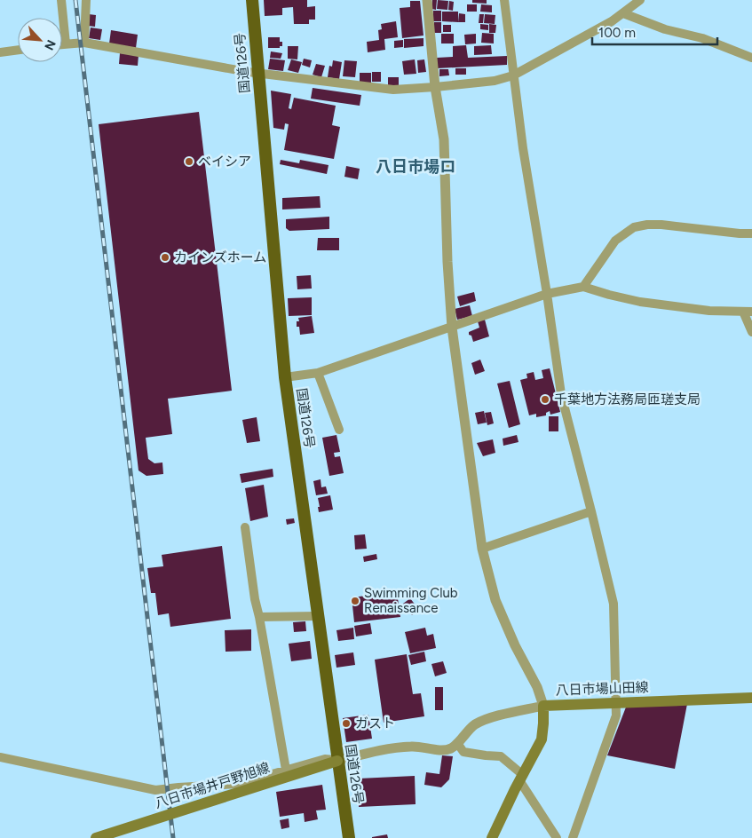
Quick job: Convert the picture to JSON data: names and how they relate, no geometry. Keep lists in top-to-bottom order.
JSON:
{
  "streets": {
    "highway": ["国道126号"],
    "main road": ["八日市場山田線", "八日市場井戸野旭線"]
  },
  "crossings": [
    ["国道126号", "八日市場井戸野旭線"]
  ],
  "districts": ["八日市場ロ"],
  "places": [
    "ベイシア",
    "カインズホーム",
    "千葉地方法務局匝瑳支局",
    "Swimming Club Renaissance",
    "ガスト"
  ],
  "scale_bar": "100 m",
  "north": "bottom right"
}
